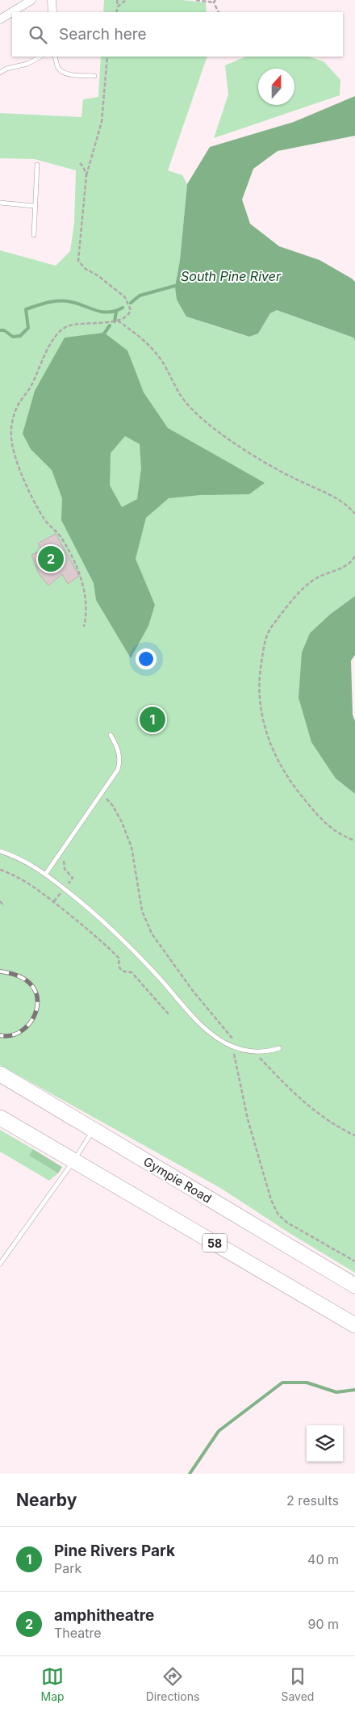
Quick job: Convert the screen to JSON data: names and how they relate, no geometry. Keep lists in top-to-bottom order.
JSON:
{
  "streets": {
    "highway": ["Gympie Road", "58"]
  },
  "water": ["South Pine River"],
  "north": "top",
  "page": {
    "search": "Search here",
    "pins": ["2", "1"],
    "heading": ["Nearby", "2 results"],
    "list": [
      {
        "mark": "1",
        "name": "Pine Rivers Park",
        "note": "Park",
        "value": "40 m"
      },
      {
        "mark": "2",
        "name": "amphitheatre",
        "note": "Theatre",
        "value": "90 m"
      }
    ],
    "nav": ["Map", "Directions", "Saved"]
  }
}
